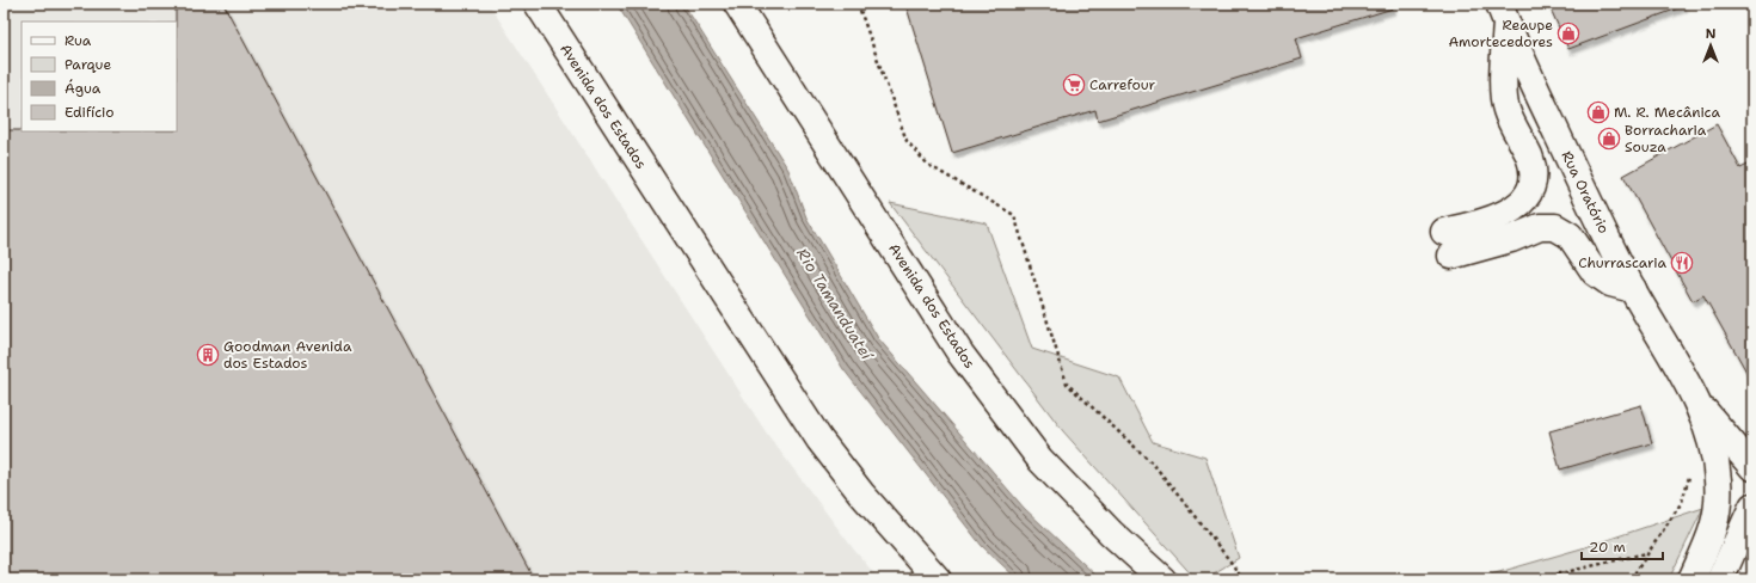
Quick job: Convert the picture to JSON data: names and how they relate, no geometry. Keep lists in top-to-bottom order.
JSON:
{
  "streets": {
    "main road": ["Avenida dos Estados", "Rua Oratório"]
  },
  "water": ["Rio Tamanduateí"],
  "places": {
    "shop": ["Reaupe Amortecedores", "M. R. Mecânica", "Borracharia Souza"],
    "supermarket": ["Carrefour"],
    "restaurant": ["Churrascaria"],
    "building": ["Goodman Avenida dos Estados"]
  },
  "legend": [
    "Rua",
    "Parque",
    "Água",
    "Edifício"
  ],
  "scale_bar": "20 m",
  "north": "top"
}
